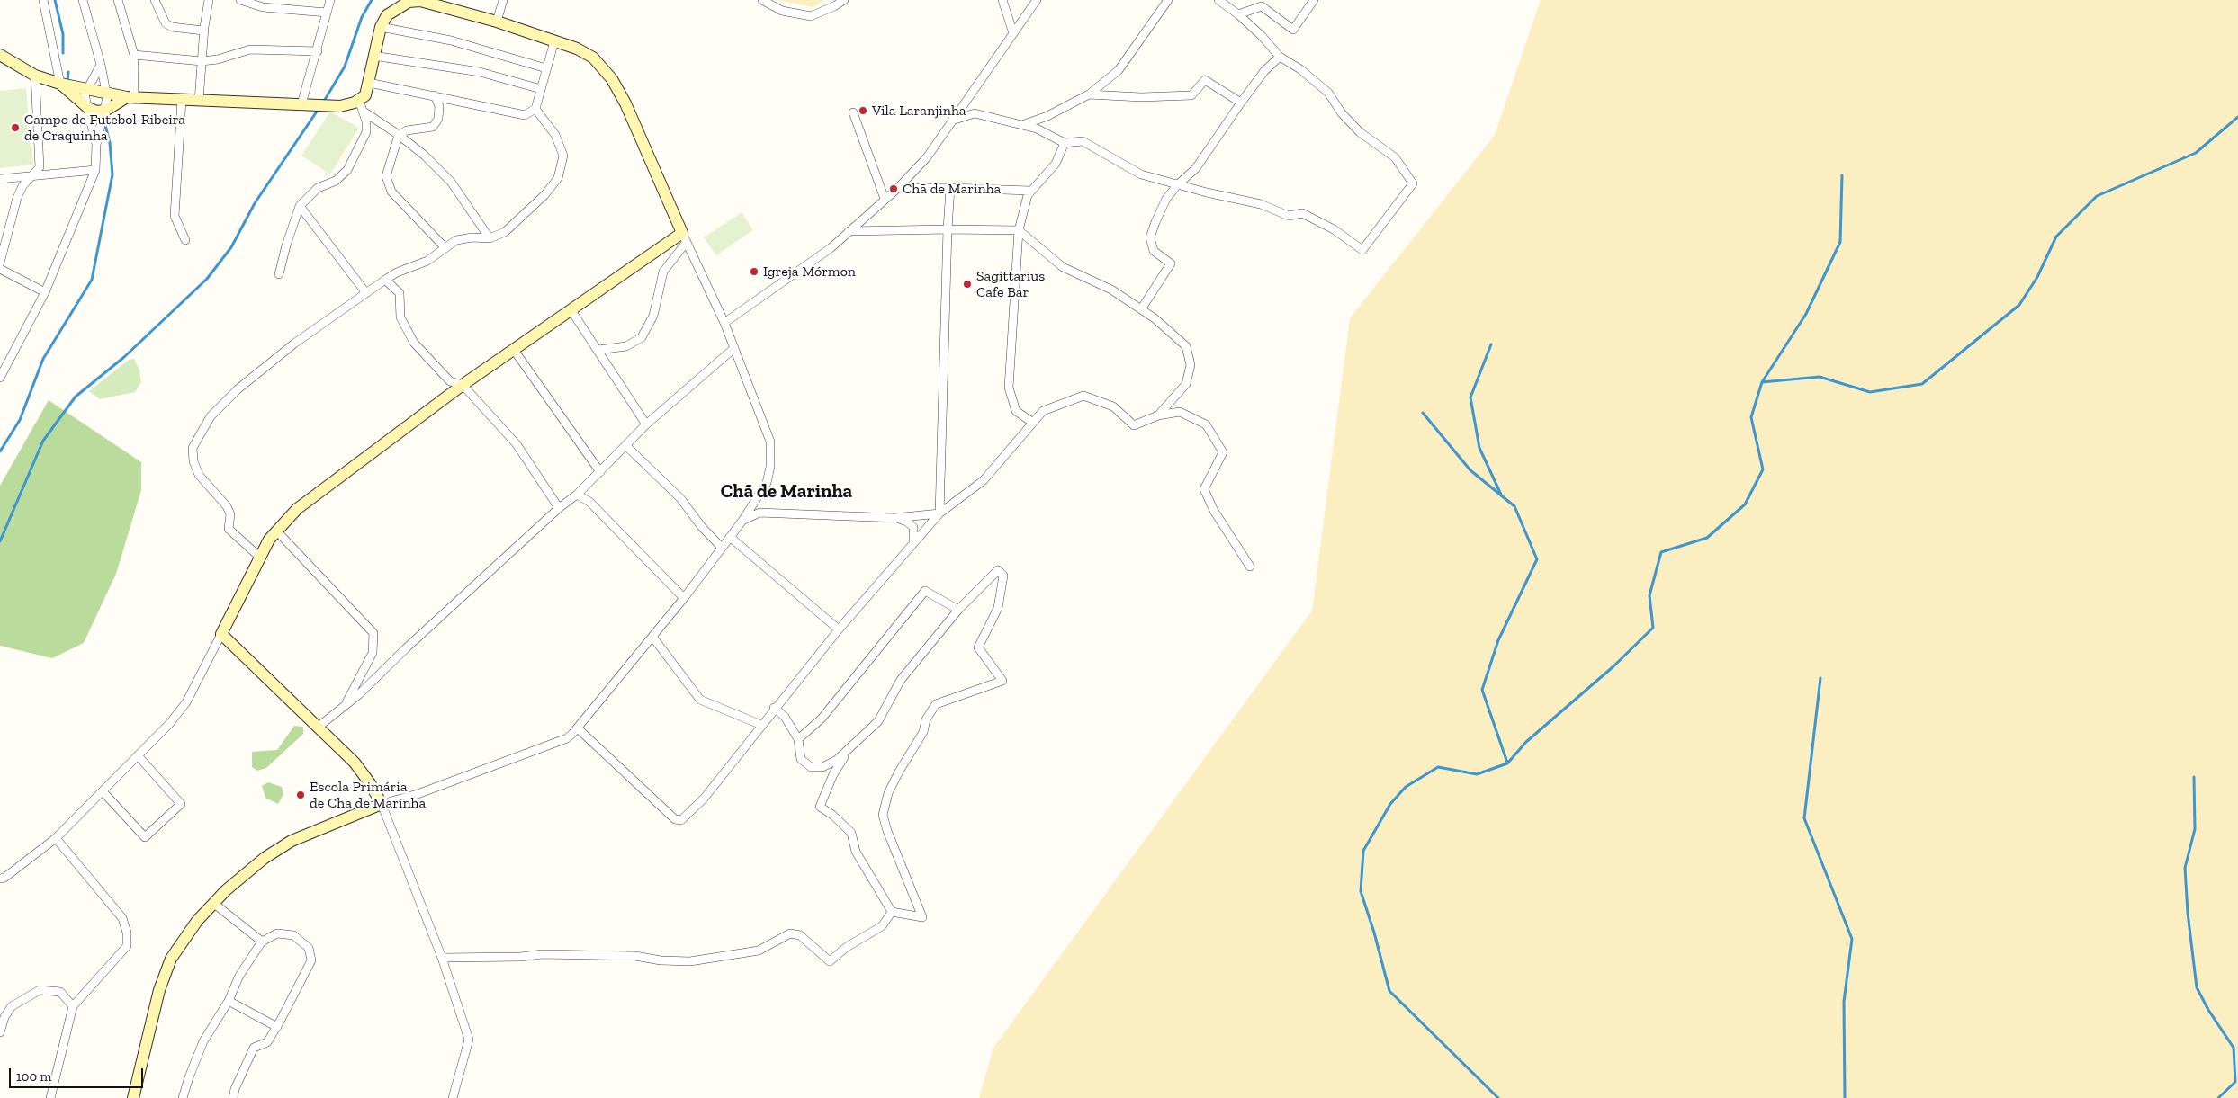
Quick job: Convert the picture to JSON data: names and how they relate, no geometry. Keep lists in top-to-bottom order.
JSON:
{
  "districts": ["Chã de Marinha"],
  "places": [
    "Vila Laranjinha",
    "Campo de Futebol-Ribeira de Craquinha",
    "Chã de Marinha",
    "Igreja Mórmon",
    "Sagittarius Cafe Bar",
    "Escola Primária de Chã de Marinha"
  ],
  "scale_bar": "100 m"
}
